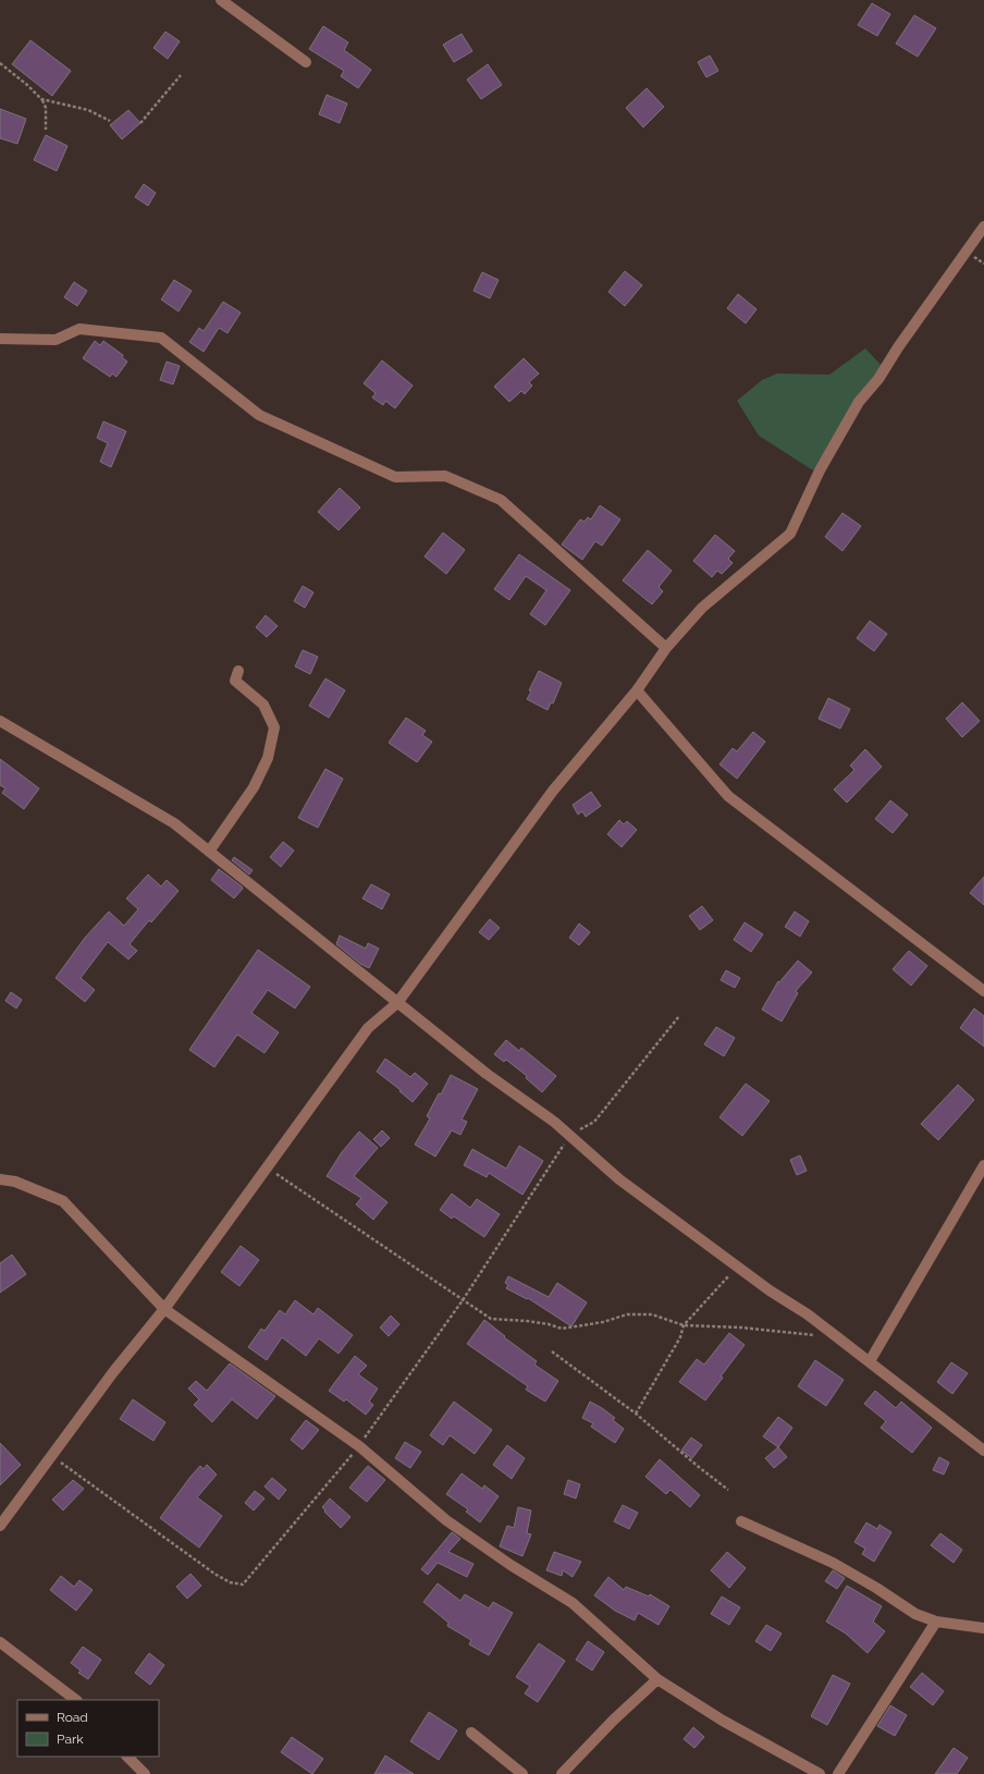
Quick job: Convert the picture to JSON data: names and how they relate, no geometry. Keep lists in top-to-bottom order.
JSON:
{
  "legend": ["Road", "Park"]
}
